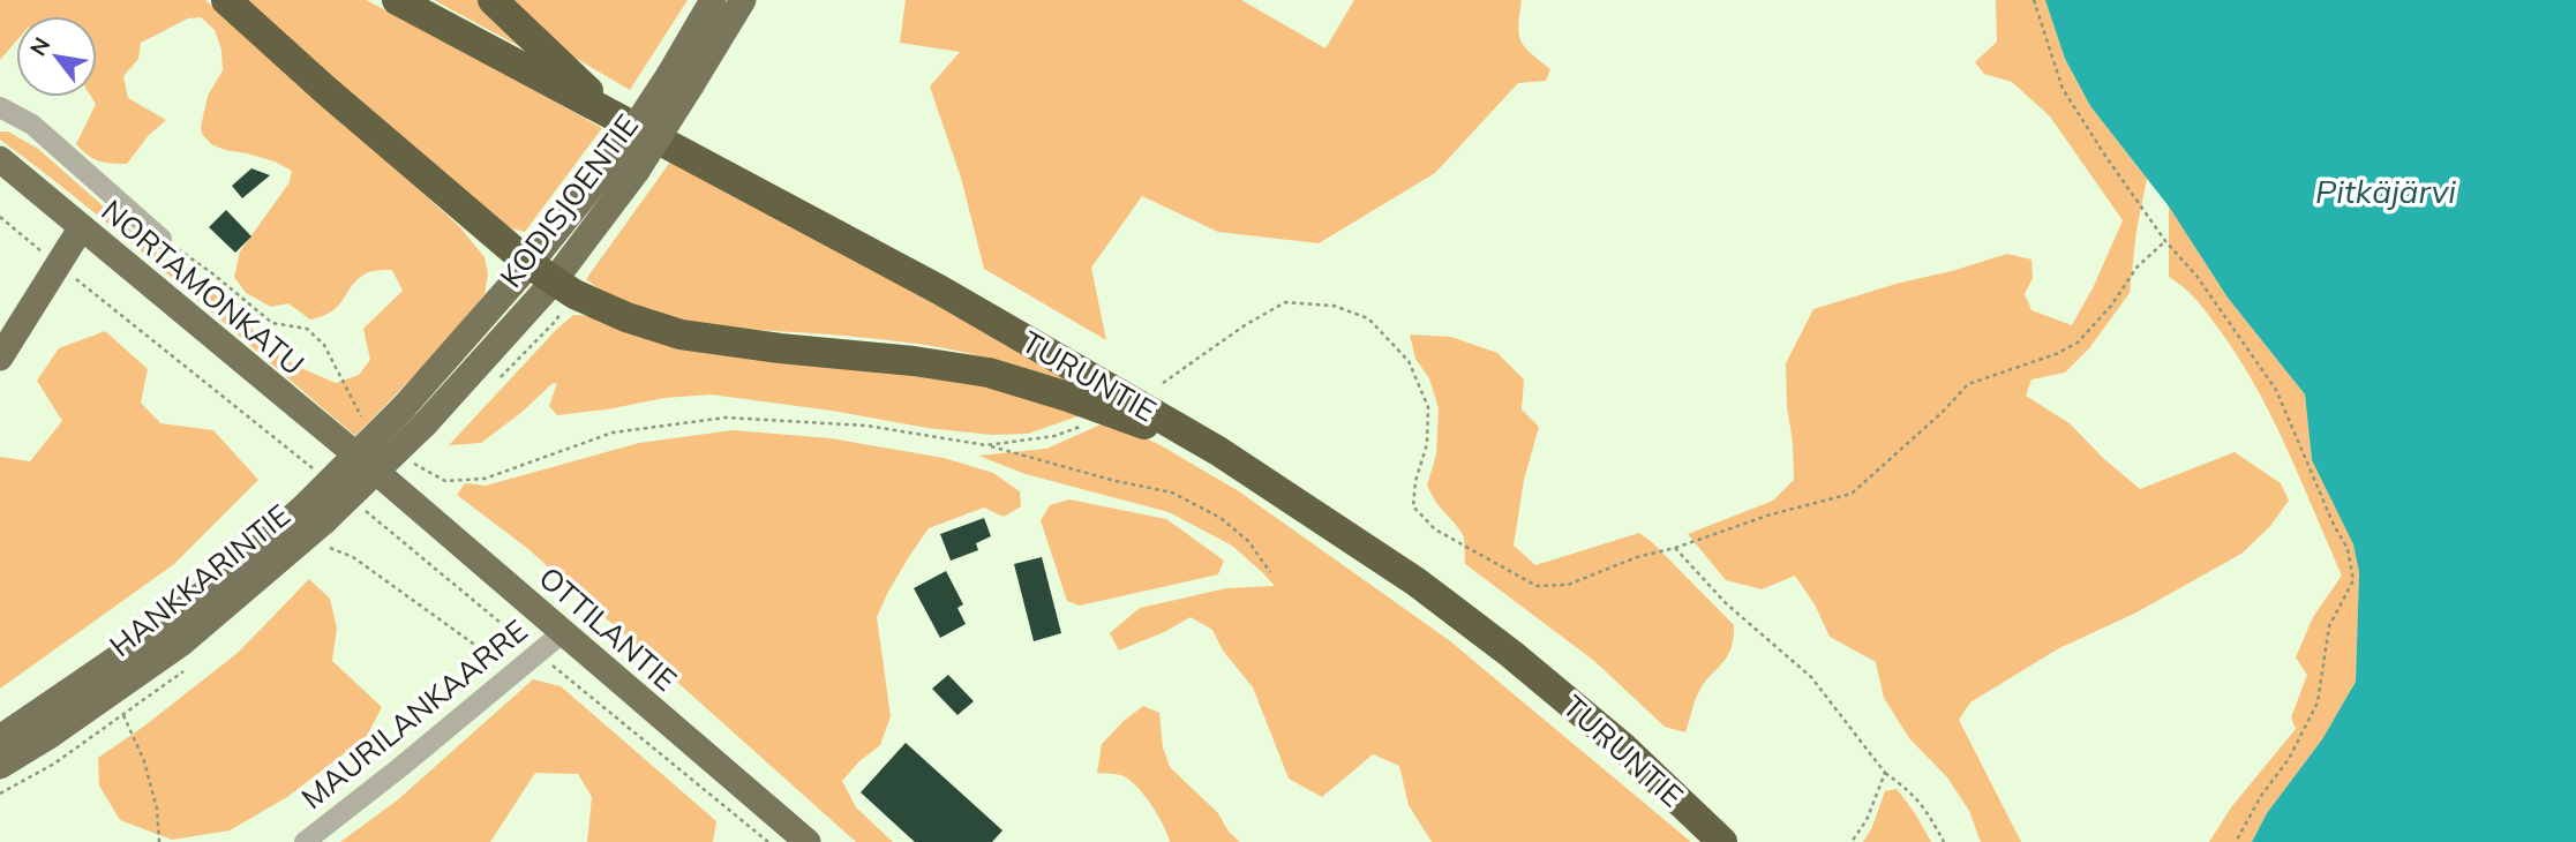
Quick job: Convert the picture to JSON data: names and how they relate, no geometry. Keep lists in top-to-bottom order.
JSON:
{
  "streets": {
    "highway": ["TURUNTIE"],
    "main road": [
      "KODISJOENTIE",
      "NORTAMONKATU",
      "HANKKARINTIE",
      "OTTILANTIE"
    ],
    "street": ["MAURILANKAARRE"]
  },
  "crossings": [
    ["KODISJOENTIE", "HANKKARINTIE"],
    ["NORTAMONKATU", "OTTILANTIE"],
    ["OTTILANTIE", "MAURILANKAARRE"]
  ],
  "water": ["Pitkäjärvi"],
  "north": "top left"
}
